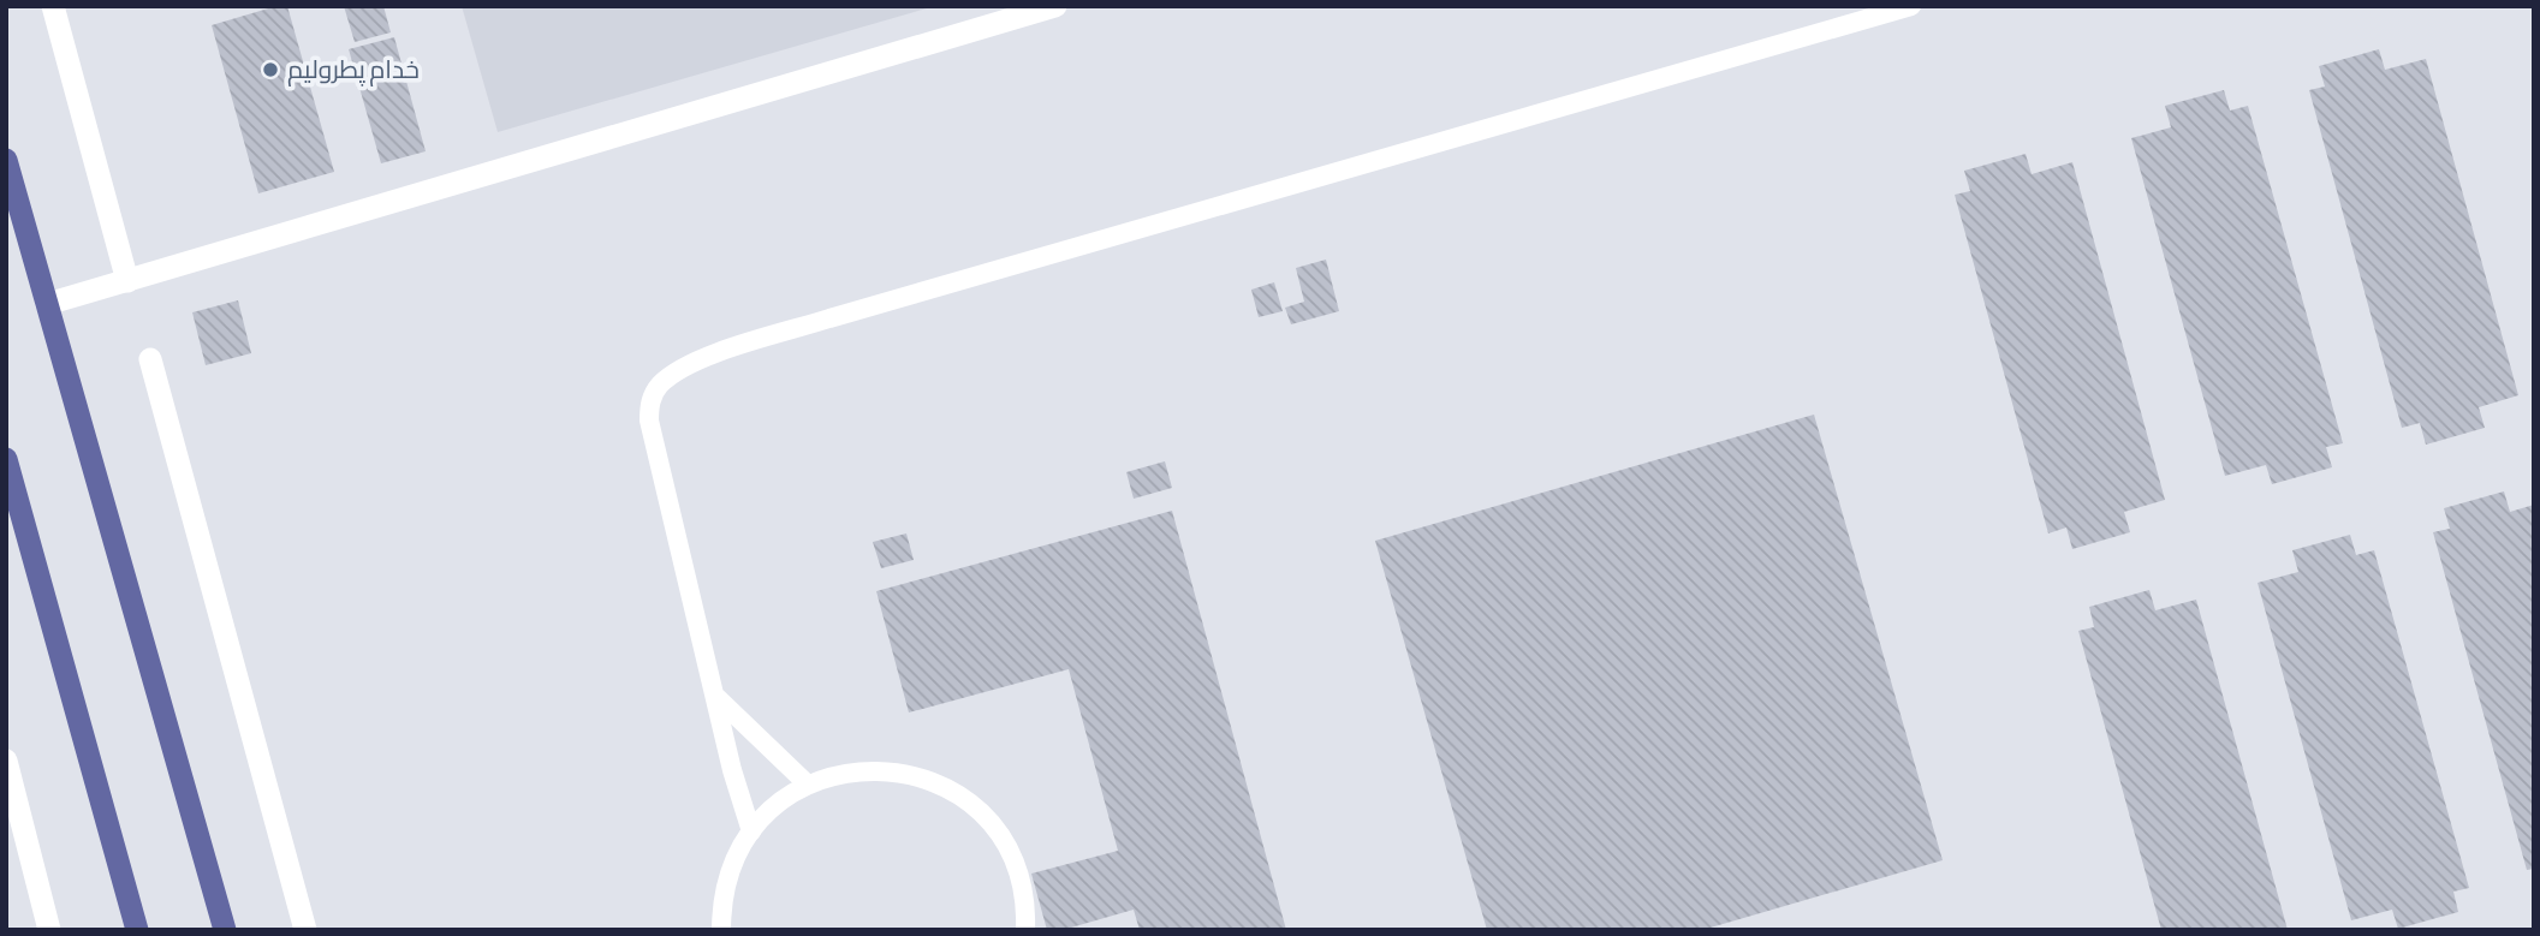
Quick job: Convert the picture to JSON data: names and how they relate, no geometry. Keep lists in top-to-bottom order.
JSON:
{
  "places": ["خدام پطرولیم"]
}
